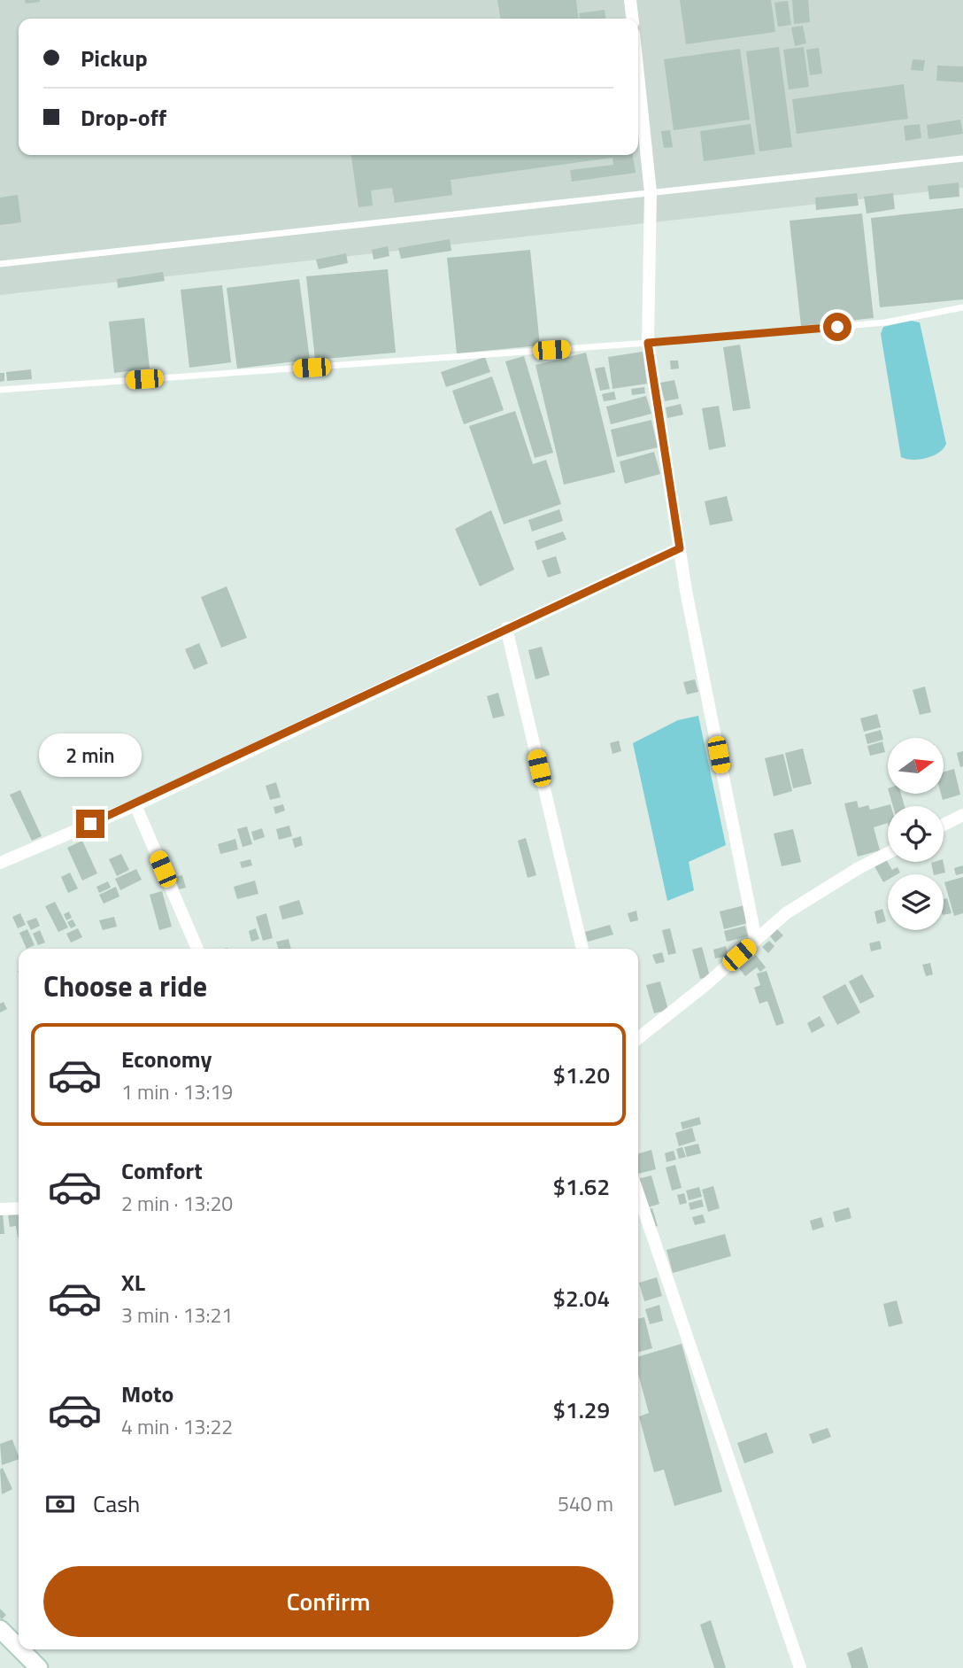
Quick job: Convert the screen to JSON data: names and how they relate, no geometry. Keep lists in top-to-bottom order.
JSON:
{
  "north": "right",
  "page": {
    "banner": ["Pickup", "Drop-off"],
    "bubble": "2 min",
    "heading": "Choose a ride",
    "list": [
      {
        "name": "Economy",
        "note": "1 min · 13:19",
        "value": "$1.20"
      },
      {
        "name": "Comfort",
        "note": "2 min · 13:20",
        "value": "$1.62"
      },
      {
        "name": "XL",
        "note": "3 min · 13:21",
        "value": "$2.04"
      },
      {
        "name": "Moto",
        "note": "4 min · 13:22",
        "value": "$1.29"
      }
    ],
    "pay": ["Cash", "540 m"],
    "buttons": "Confirm"
  }
}
